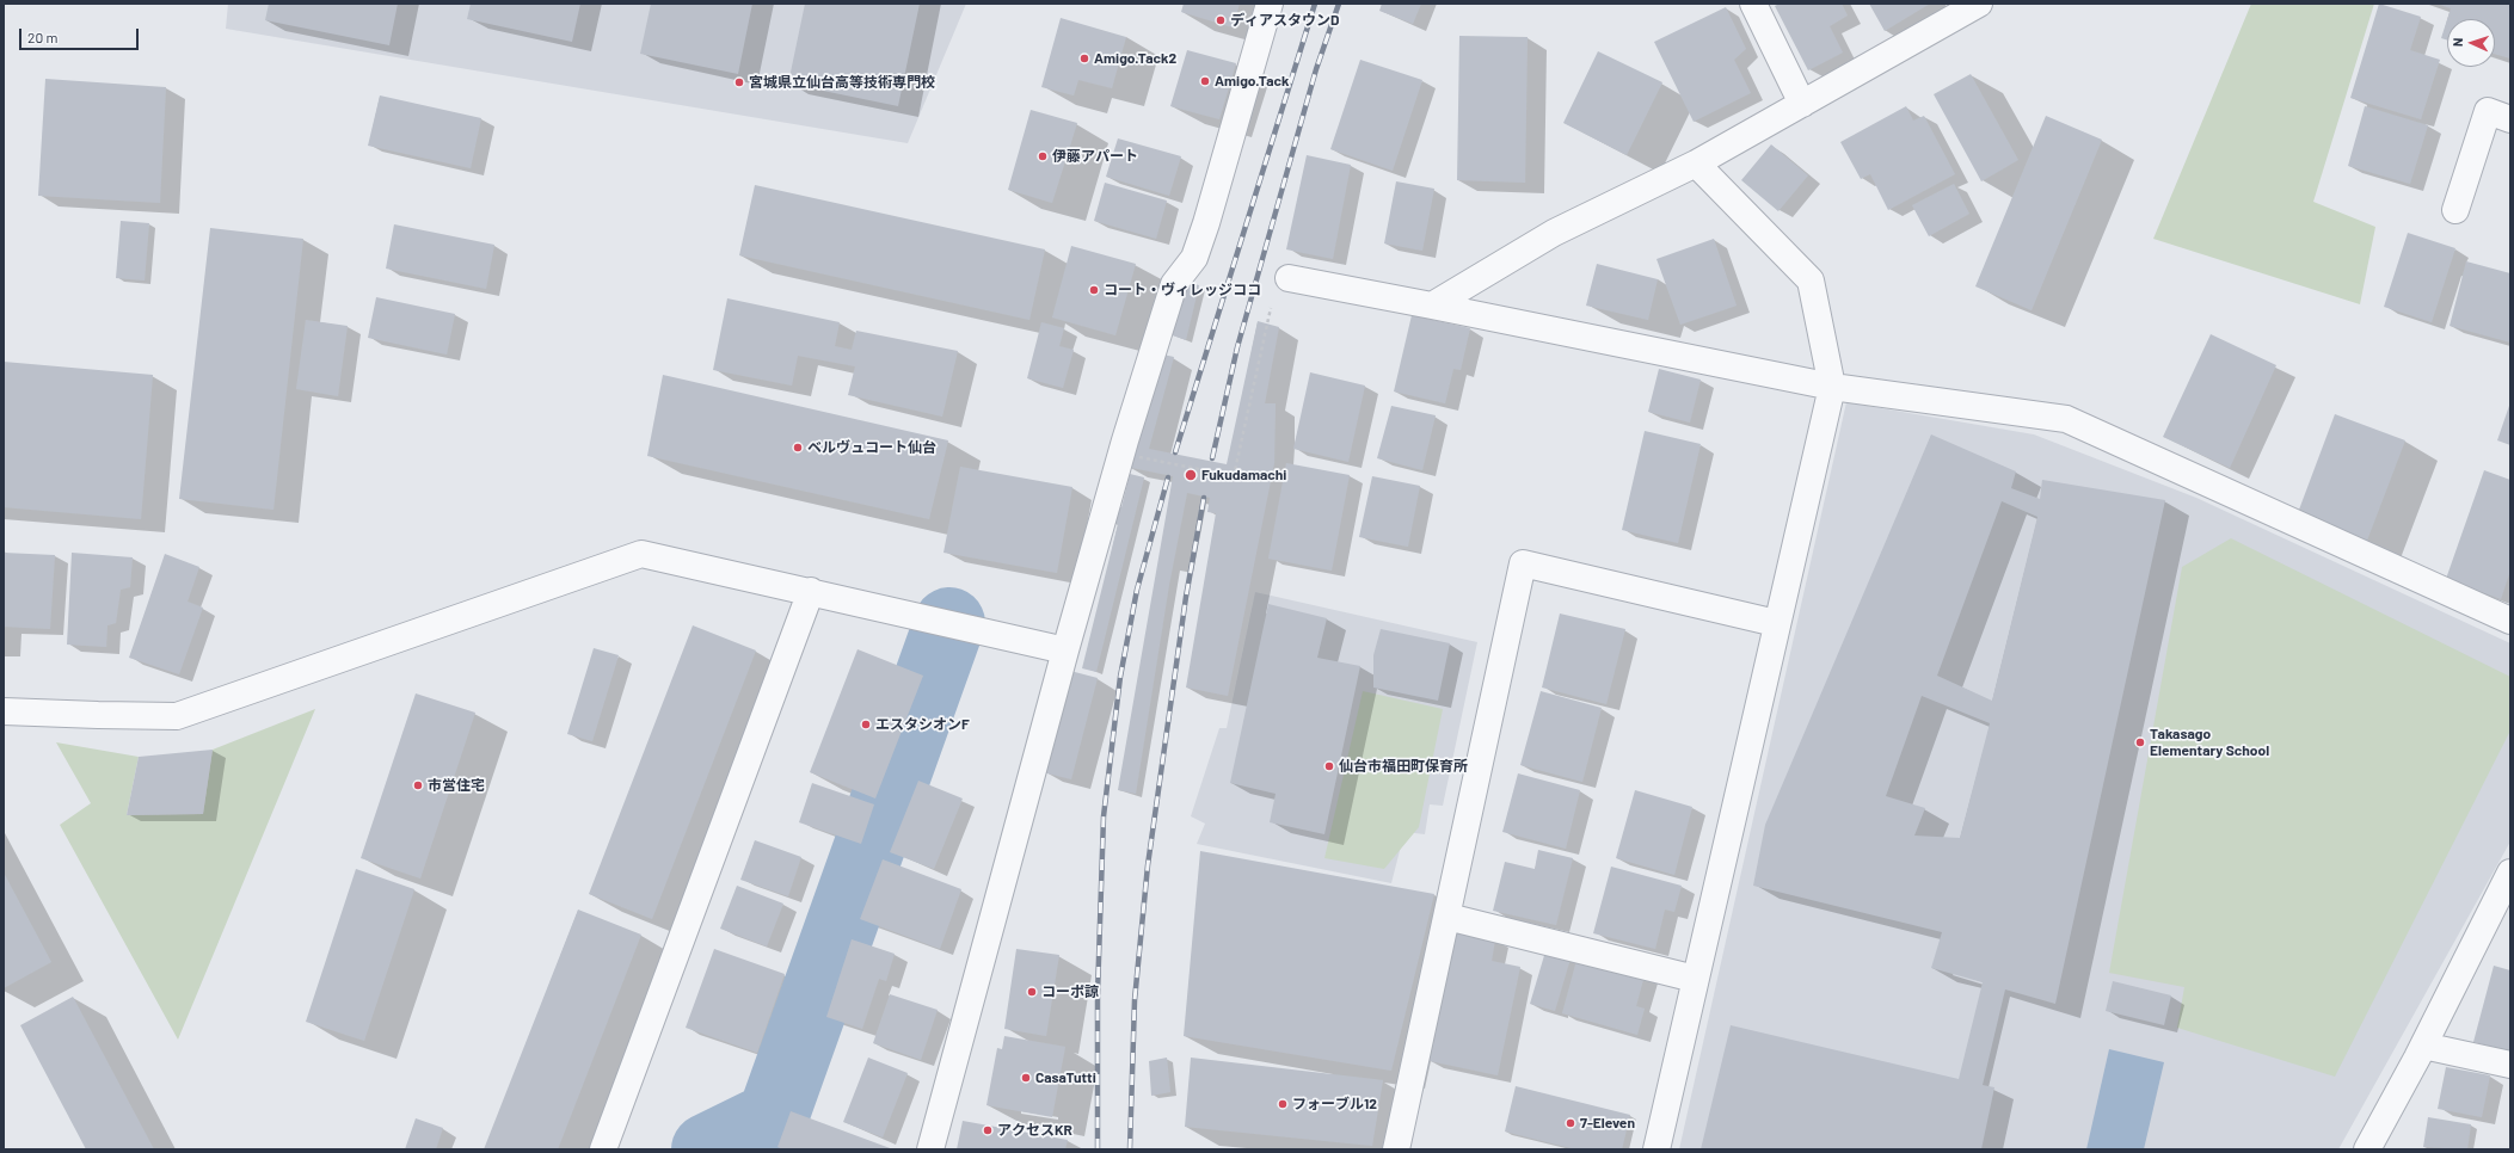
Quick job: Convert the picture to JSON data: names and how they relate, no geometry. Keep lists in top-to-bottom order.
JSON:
{
  "places": [
    "ディアスタウンD",
    "Amigo.Tack2",
    "Amigo.Tack",
    "宮城県立仙台高等技術専門校",
    "伊藤アパート",
    "コート・ヴィレッジココ",
    "ベルヴュコート仙台",
    "Fukudamachi",
    "エスタシオンF",
    "Takasago Elementary School",
    "仙台市福田町保育所",
    "市営住宅",
    "コーポ諒",
    "CasaTutti",
    "フォーブル12",
    "7-Eleven",
    "アクセスKR"
  ],
  "scale_bar": "20 m",
  "north": "left"
}
